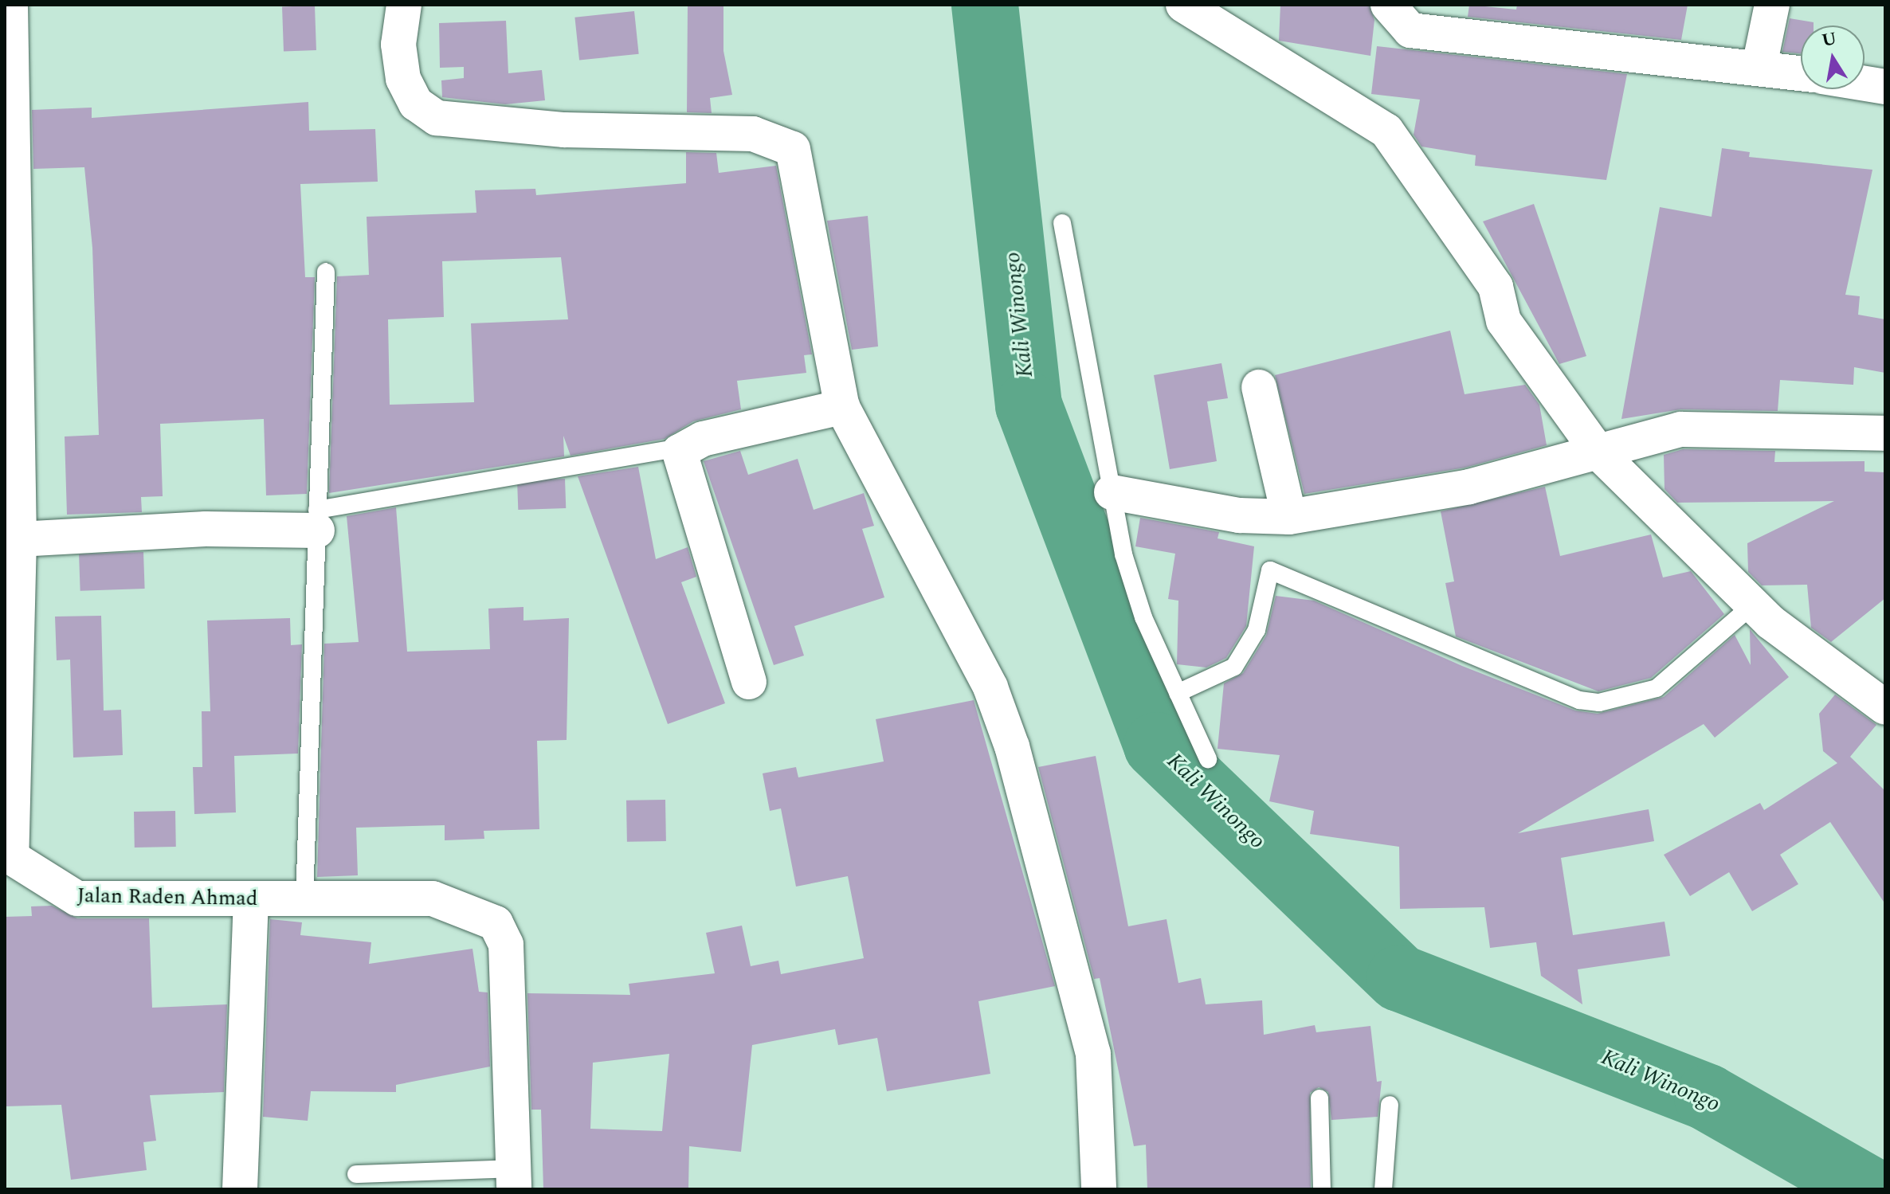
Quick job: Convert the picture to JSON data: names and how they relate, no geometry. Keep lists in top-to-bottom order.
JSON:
{
  "streets": {
    "street": ["Jalan Raden Ahmad"]
  },
  "water": ["Kali Winongo"],
  "north": "top"
}
